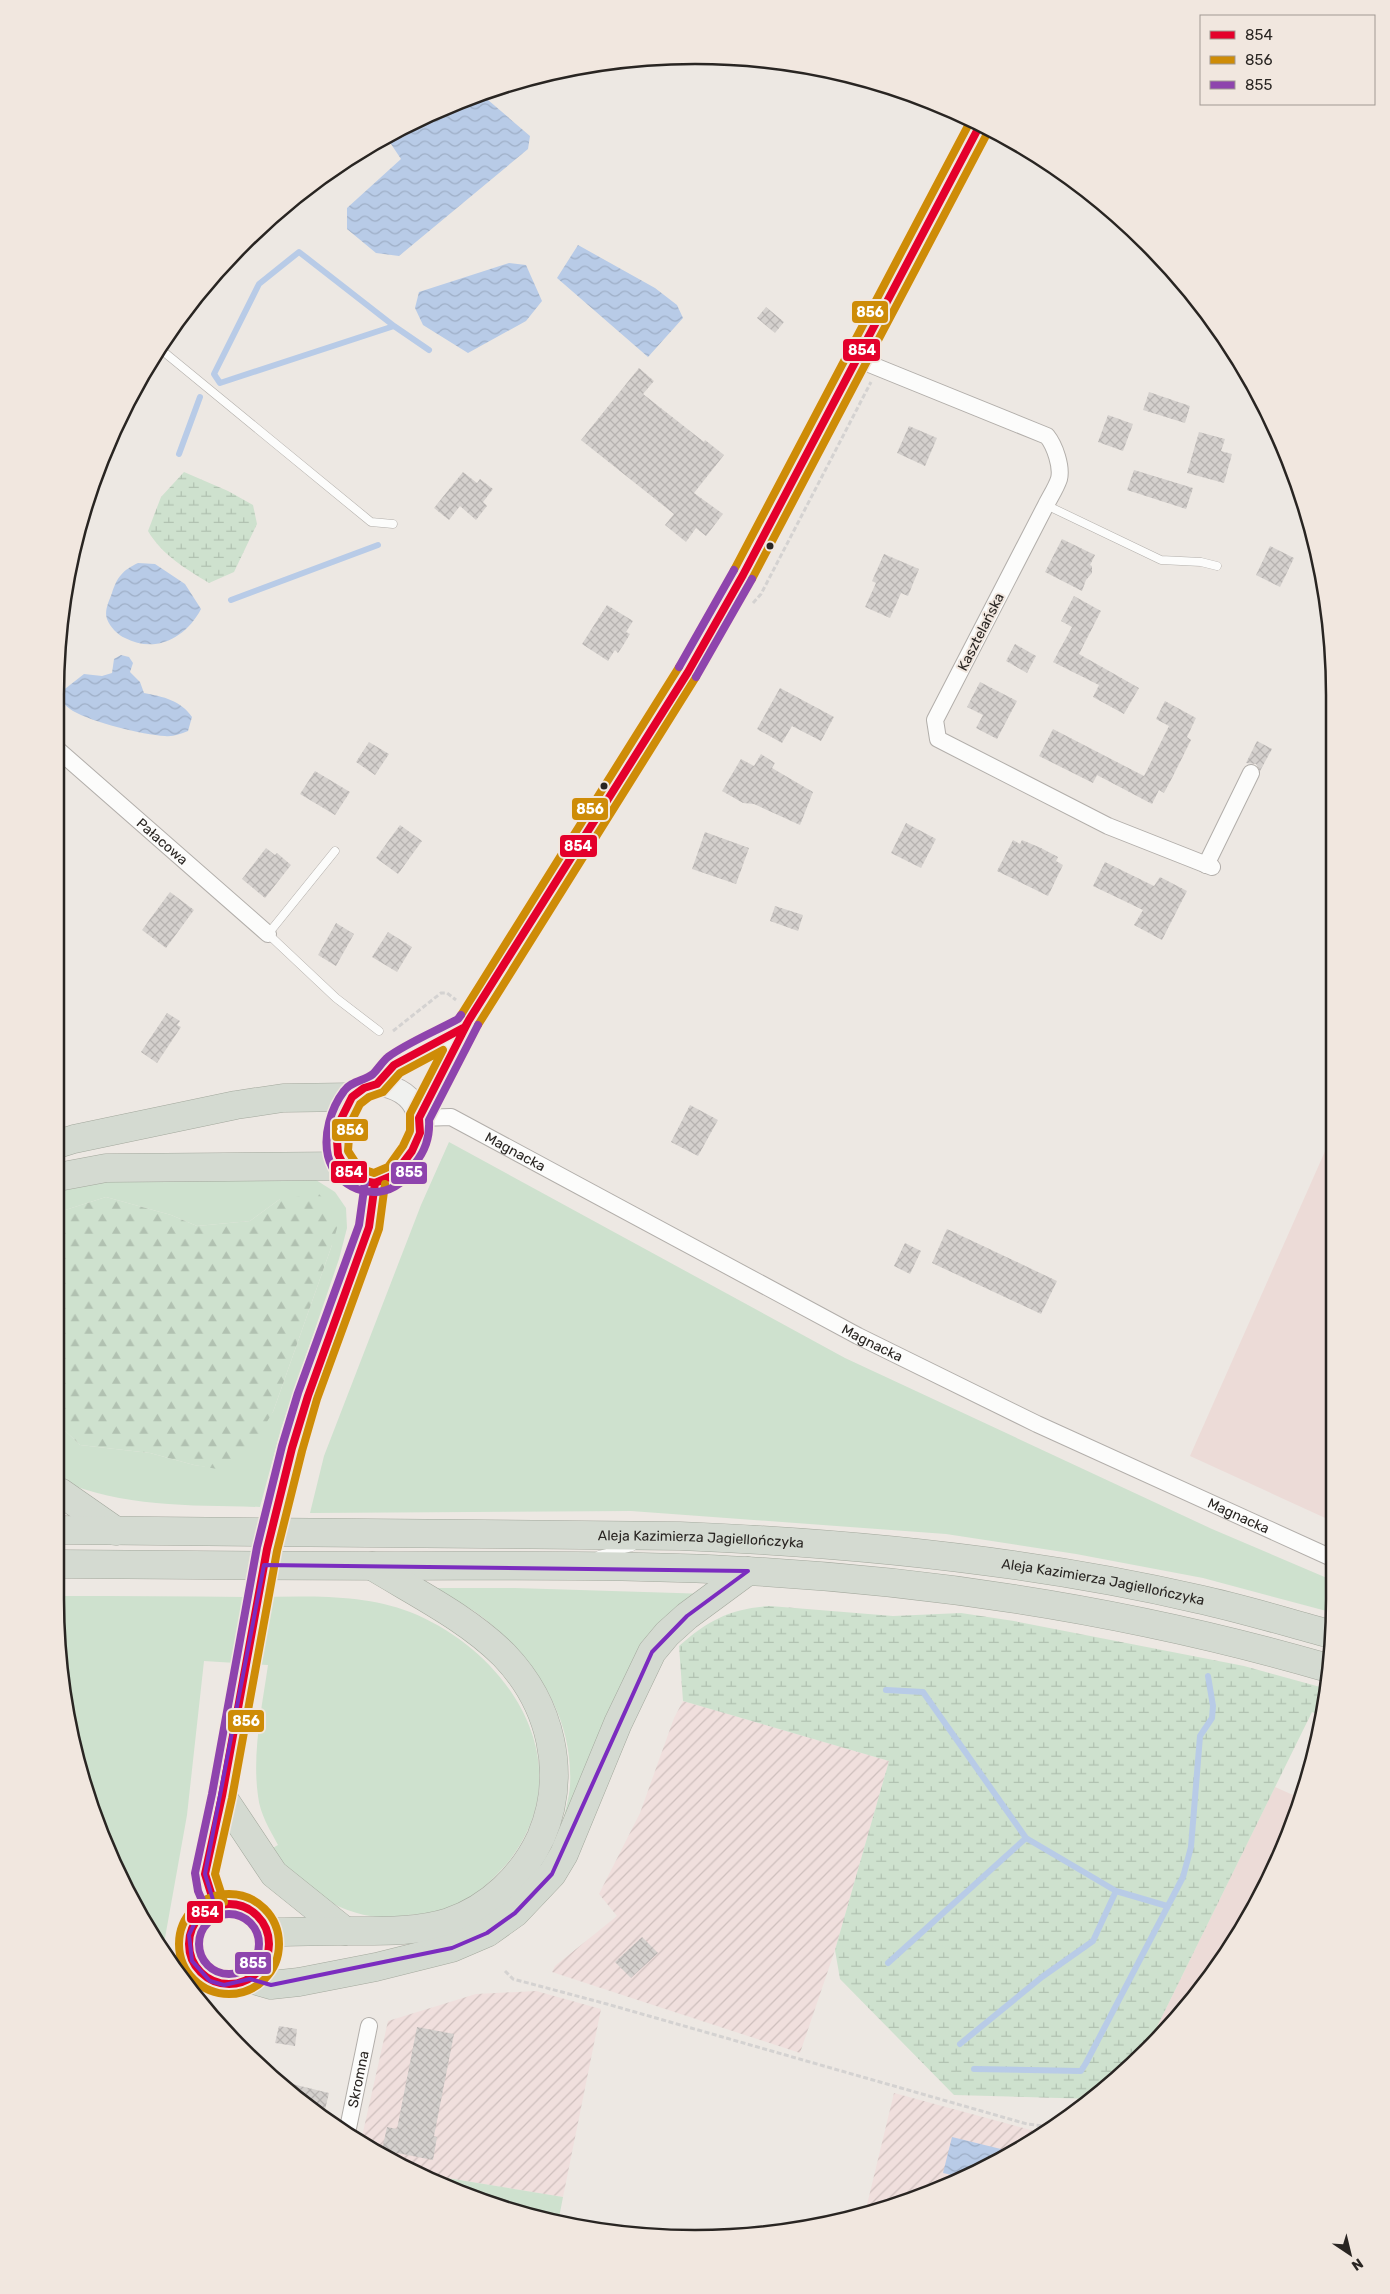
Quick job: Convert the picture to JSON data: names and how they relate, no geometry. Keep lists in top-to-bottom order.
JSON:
{
  "streets": {
    "highway": ["Aleja Kazimierza Jagiellończyka"],
    "street": [
      "Kasztelańska",
      "Pałacowa",
      "Magnacka",
      "Skromna"
    ]
  },
  "lines": ["transit line 856", "transit line 854", "transit line 855"],
  "legend": ["854", "856", "855"],
  "north": "bottom right"
}
